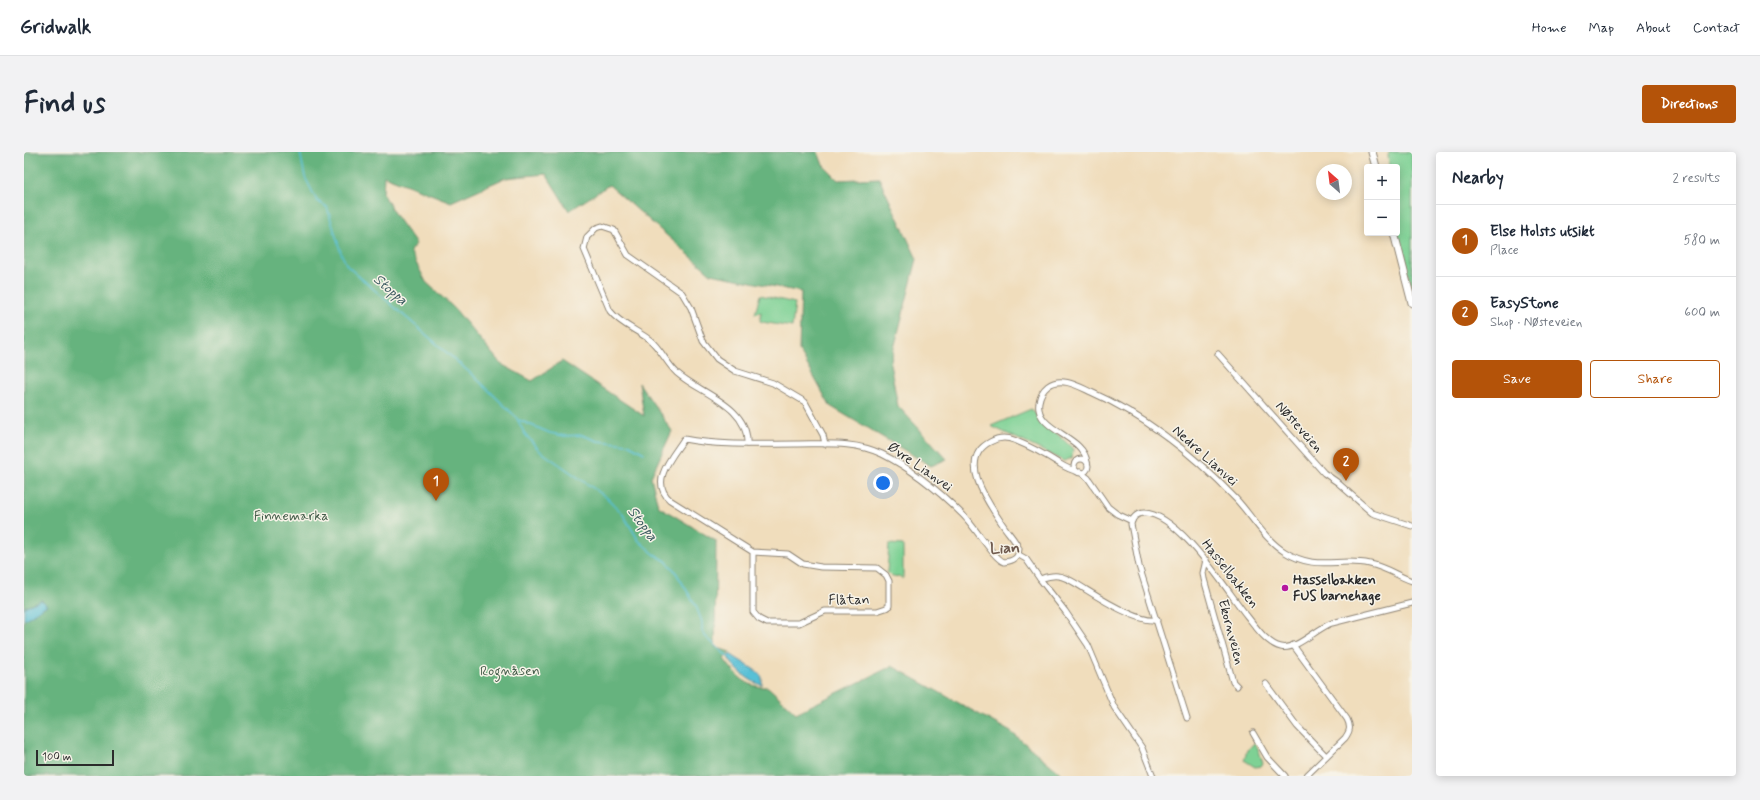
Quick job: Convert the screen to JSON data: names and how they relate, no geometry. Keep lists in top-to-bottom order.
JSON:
{
  "streets": {
    "street": [
      "Nøsteveien",
      "Nedre Lianvei",
      "Øvre Lianvei",
      "Hasselbakken",
      "Flåtan",
      "Ekornveien"
    ]
  },
  "crossings": [
    ["Øvre Lianvei", "Flåtan"],
    ["Hasselbakken", "Ekornveien"]
  ],
  "districts": ["Lian"],
  "water": ["Stoppa"],
  "parks": ["Finnemarka", "Rognåsen"],
  "places": ["Hasselbakken FUS barnehage"],
  "scale_bar": "100 m",
  "north": "top left",
  "page": {
    "header": "Gridwalk",
    "nav": [
      "Home",
      "Map",
      "About",
      "Contact"
    ],
    "buttons": [
      "Directions",
      ["Save", "Share"]
    ],
    "title": "Find us",
    "heading": ["Nearby", "2 results"],
    "map_buttons": ["+", "−"],
    "list": [
      {
        "mark": "1",
        "name": "Else Holsts utsikt",
        "note": "Place",
        "value": "580 m"
      },
      {
        "mark": "2",
        "name": "EasyStone",
        "note": "Shop · Nøsteveien",
        "value": "600 m"
      }
    ],
    "pins": ["2", "1"],
    "scale": "100 m"
  }
}
